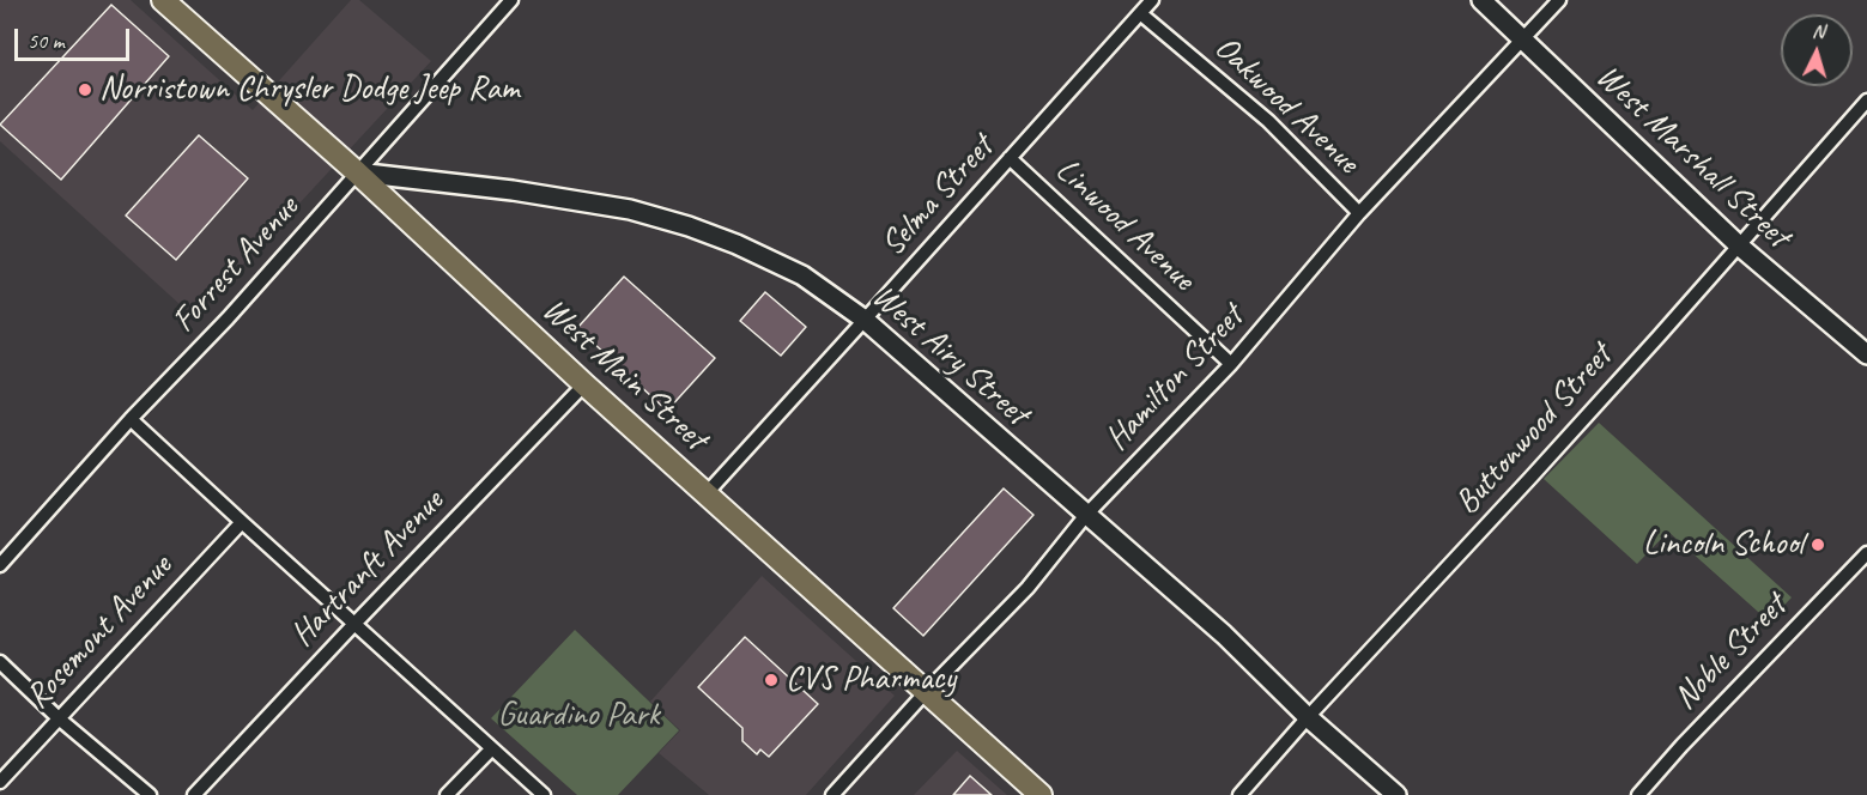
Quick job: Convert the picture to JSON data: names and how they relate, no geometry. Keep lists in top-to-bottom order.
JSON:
{
  "streets": {
    "main road": ["West Marshall Street", "West Airy Street", "West Main Street"],
    "street": [
      "Oakwood Avenue",
      "Selma Street",
      "Linwood Avenue",
      "Forrest Avenue",
      "Hamilton Street",
      "Buttonwood Street",
      "Hartranft Avenue",
      "Rosemont Avenue",
      "Noble Street"
    ]
  },
  "crossings": [
    ["Oakwood Avenue", "Selma Street"],
    ["Oakwood Avenue", "Hamilton Street"],
    ["West Marshall Street", "Hamilton Street"],
    ["West Marshall Street", "Buttonwood Street"],
    ["Selma Street", "Linwood Avenue"],
    ["Selma Street", "West Airy Street"],
    ["Selma Street", "West Main Street"],
    ["Linwood Avenue", "Hamilton Street"],
    ["Forrest Avenue", "West Airy Street"],
    ["Forrest Avenue", "West Main Street"],
    ["West Airy Street", "West Main Street"],
    ["West Airy Street", "Hamilton Street"],
    ["West Airy Street", "Buttonwood Street"],
    ["West Main Street", "Hamilton Street"],
    ["West Main Street", "Hartranft Avenue"]
  ],
  "parks": ["Guardino Park"],
  "places": ["Norristown Chrysler Dodge Jeep Ram", "Lincoln School", "CVS Pharmacy"],
  "scale_bar": "50 m",
  "north": "top"
}
